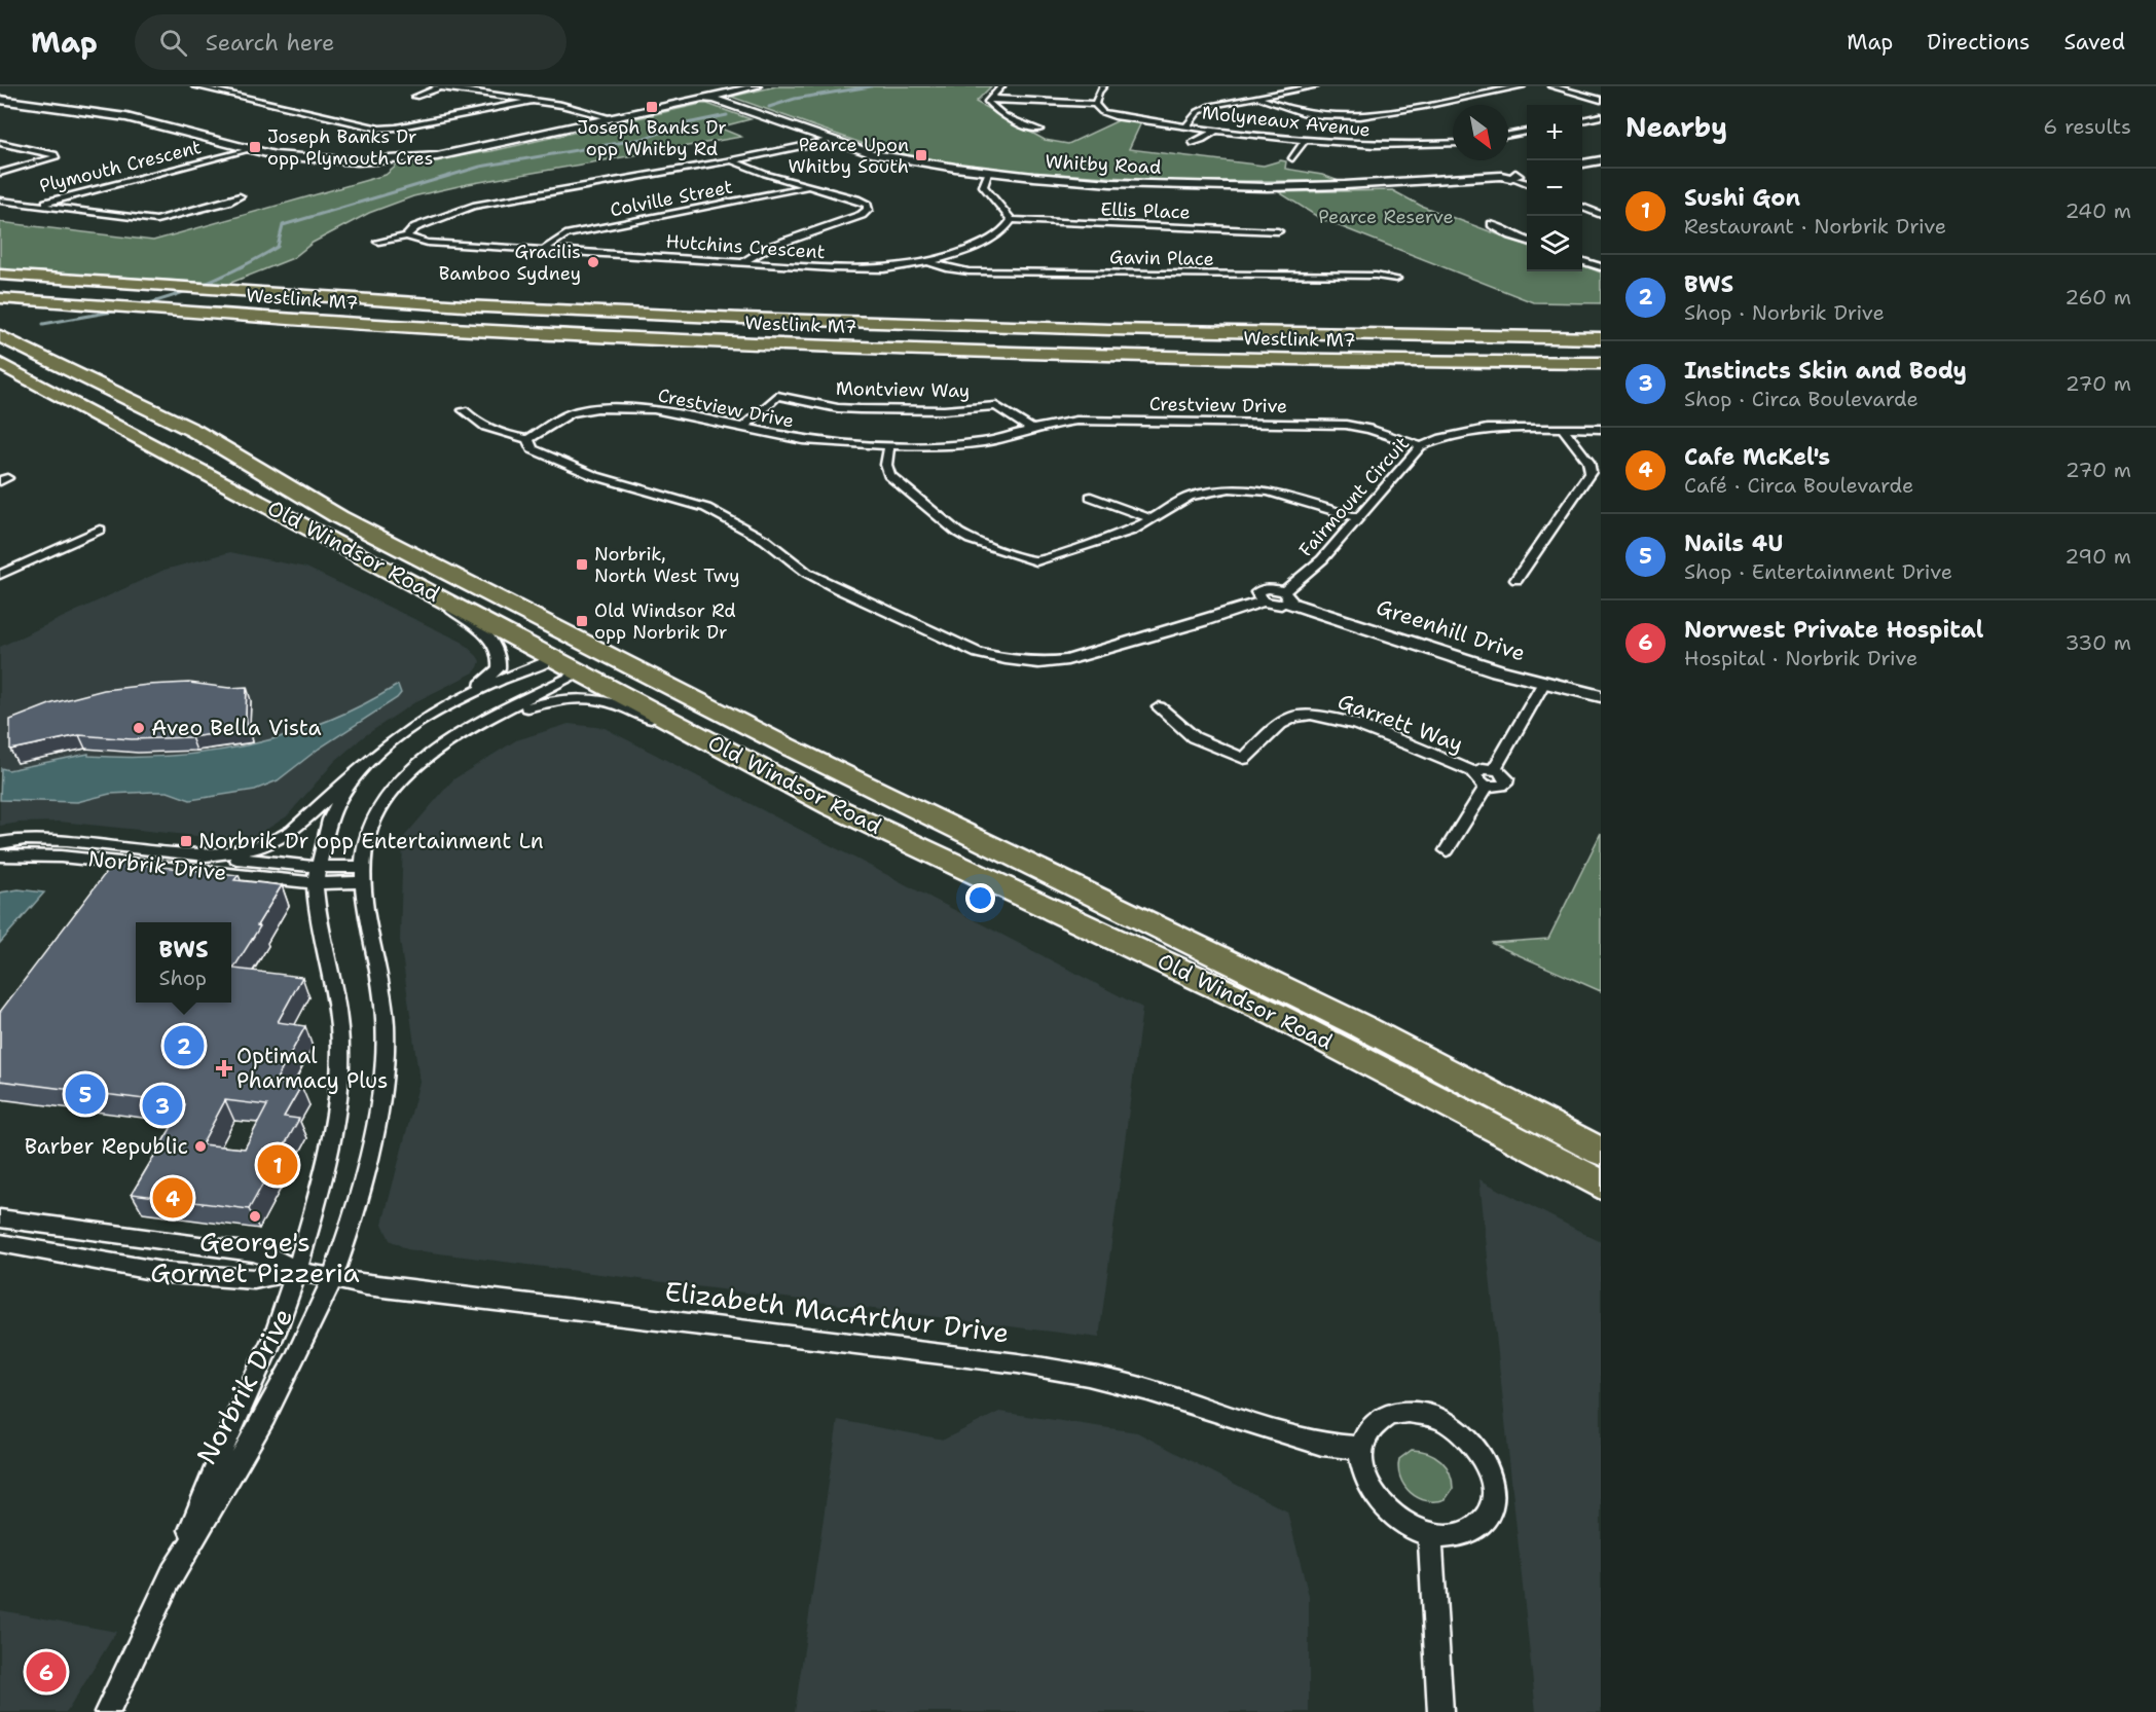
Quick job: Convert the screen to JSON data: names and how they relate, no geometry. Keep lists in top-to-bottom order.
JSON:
{
  "streets": {
    "highway": ["Westlink M7", "Old Windsor Road"],
    "street": [
      "Molyneaux Avenue",
      "Whitby Road",
      "Plymouth Crescent",
      "Colville Street",
      "Ellis Place",
      "Hutchins Crescent",
      "Gavin Place",
      "Montview Way",
      "Crestview Drive",
      "Fairmount Circuit",
      "Greenhill Drive",
      "Garrett Way",
      "Norbrik Drive",
      "Elizabeth MacArthur Drive"
    ]
  },
  "crossings": [
    ["Whitby Road", "Hutchins Crescent"],
    ["Colville Street", "Hutchins Crescent"],
    ["Ellis Place", "Hutchins Crescent"],
    ["Hutchins Crescent", "Gavin Place"],
    ["Montview Way", "Crestview Drive"],
    ["Crestview Drive", "Fairmount Circuit"],
    ["Fairmount Circuit", "Greenhill Drive"],
    ["Old Windsor Road", "Norbrik Drive"],
    ["Norbrik Drive", "Elizabeth MacArthur Drive"]
  ],
  "parks": ["Pearce Reserve"],
  "places": {
    "transit": [
      "Joseph Banks Dr opp Whitby Rd",
      "Joseph Banks Dr opp Plymouth Cres",
      "Pearce Upon Whitby South",
      "Norbrik, North West Twy",
      "Old Windsor Rd opp Norbrik Dr",
      "Norbrik Dr opp Entertainment Ln"
    ],
    "other": [
      "Gracilis Bamboo Sydney",
      "Aveo Bella Vista",
      "Barber Republic",
      "George's Gormet Pizzeria"
    ],
    "health": ["Optimal Pharmacy Plus"]
  },
  "north": "bottom right",
  "page": {
    "header": "Map",
    "search": "Search here",
    "nav": ["Map", "Directions", "Saved"],
    "heading": ["Nearby", "6 results"],
    "map_buttons": ["+", "−"],
    "list": [
      {
        "mark": "1",
        "name": "Sushi Gon",
        "note": "Restaurant · Norbrik Drive",
        "value": "240 m"
      },
      {
        "mark": "2",
        "name": "BWS",
        "note": "Shop · Norbrik Drive",
        "value": "260 m"
      },
      {
        "mark": "3",
        "name": "Instincts Skin and Body",
        "note": "Shop · Circa Boulevarde",
        "value": "270 m"
      },
      {
        "mark": "4",
        "name": "Cafe McKel's",
        "note": "Café · Circa Boulevarde",
        "value": "270 m"
      },
      {
        "mark": "5",
        "name": "Nails 4U",
        "note": "Shop · Entertainment Drive",
        "value": "290 m"
      },
      {
        "mark": "6",
        "name": "Norwest Private Hospital",
        "note": "Hospital · Norbrik Drive",
        "value": "330 m"
      }
    ],
    "popup": ["BWS", "Shop"],
    "pins": [
      "2",
      "5",
      "3",
      "1",
      "4",
      "6"
    ]
  }
}
